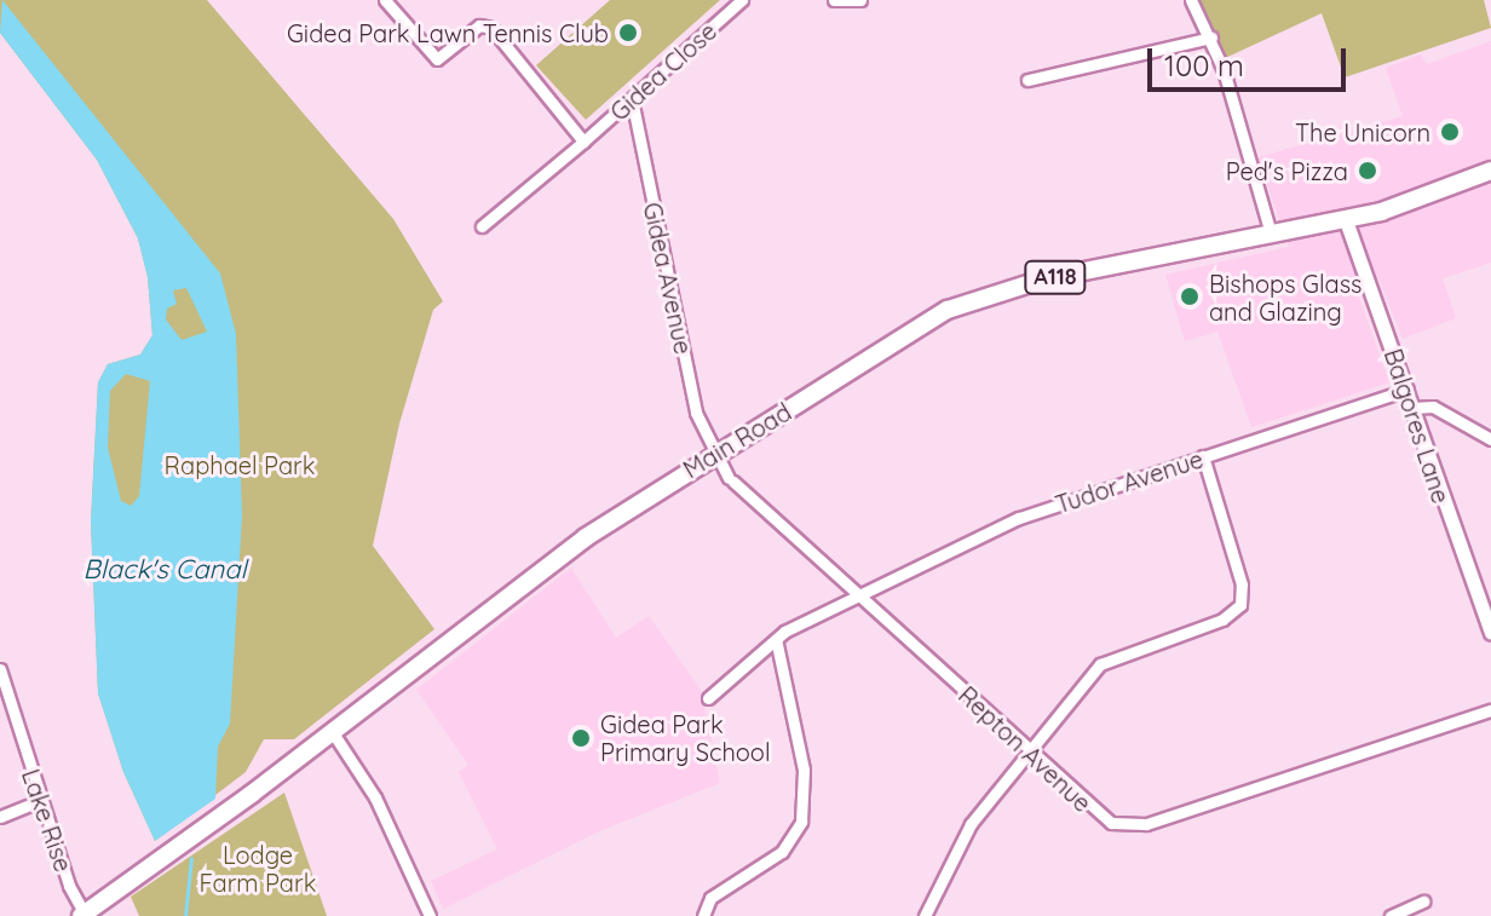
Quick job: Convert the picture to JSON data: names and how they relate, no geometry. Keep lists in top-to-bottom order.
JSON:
{
  "streets": {
    "main road": ["A118", "Main Road"],
    "street": [
      "Gidea Close",
      "Gidea Avenue",
      "Balgores Lane",
      "Tudor Avenue",
      "Repton Avenue",
      "Lake Rise"
    ]
  },
  "crossings": [
    ["Gidea Close", "Gidea Avenue"],
    ["Gidea Avenue", "Main Road"],
    ["Gidea Avenue", "Repton Avenue"],
    ["Balgores Lane", "Main Road"],
    ["Balgores Lane", "Tudor Avenue"],
    ["Main Road", "Repton Avenue"],
    ["Main Road", "Lake Rise"],
    ["Tudor Avenue", "Repton Avenue"]
  ],
  "water": ["Black's Canal"],
  "parks": ["Raphael Park", "Lodge Farm Park"],
  "places": [
    "Gidea Park Lawn Tennis Club",
    "The Unicorn",
    "Ped's Pizza",
    "Bishops Glass and Glazing",
    "Gidea Park Primary School"
  ],
  "scale_bar": "100 m"
}
